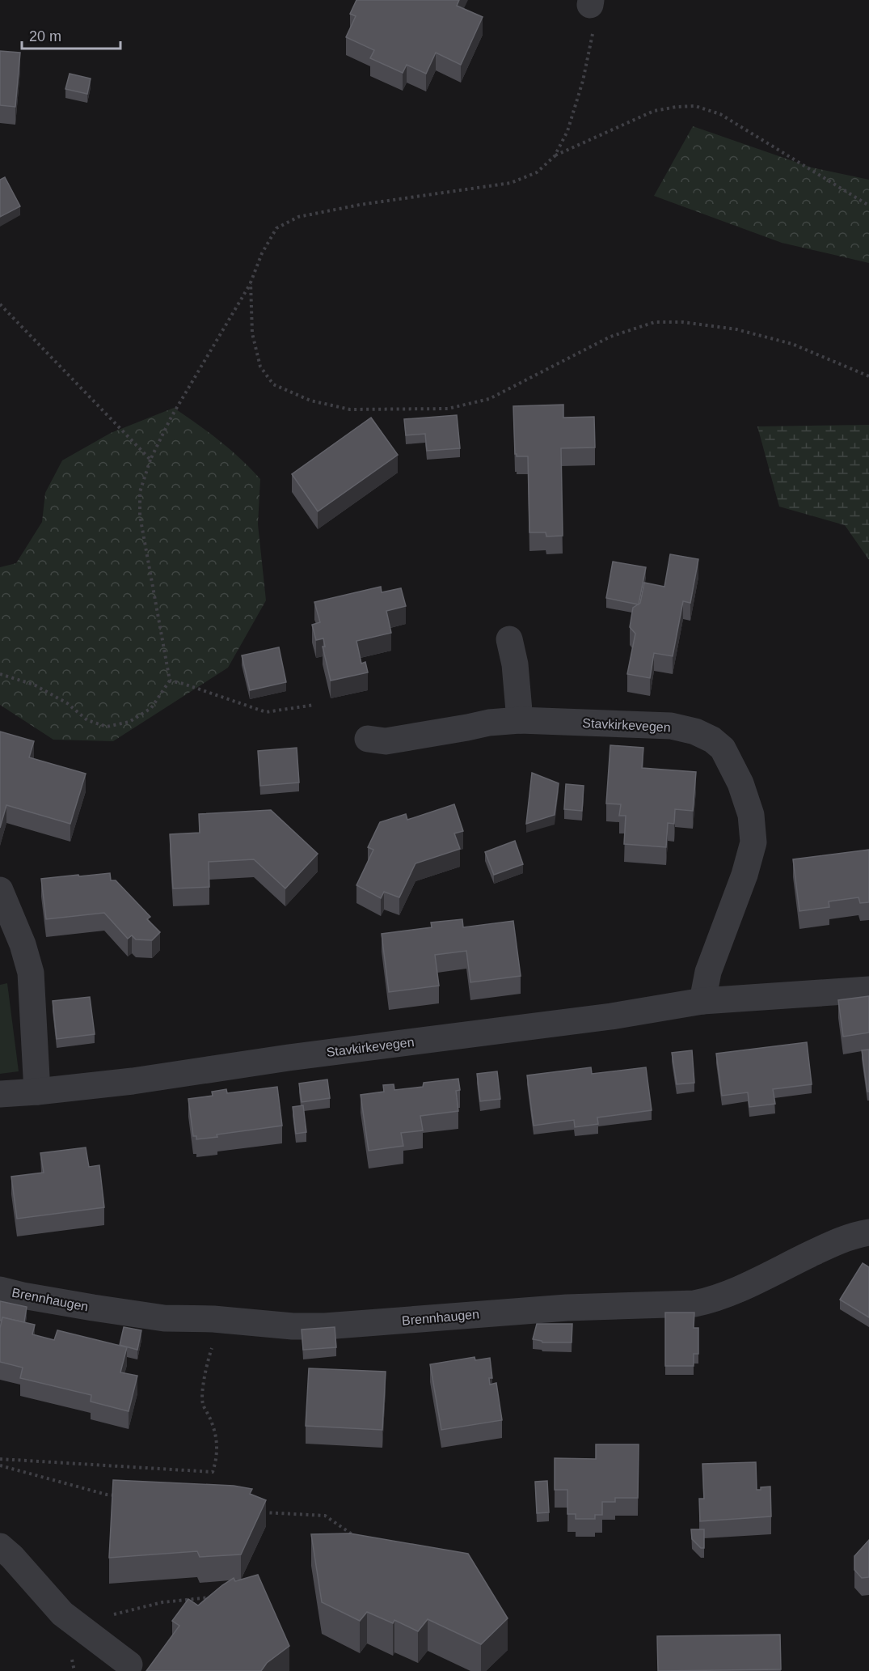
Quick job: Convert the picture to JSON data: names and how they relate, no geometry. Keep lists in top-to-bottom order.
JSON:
{
  "streets": {
    "street": ["Stavkirkevegen", "Brennhaugen"]
  },
  "scale_bar": "20 m"
}
